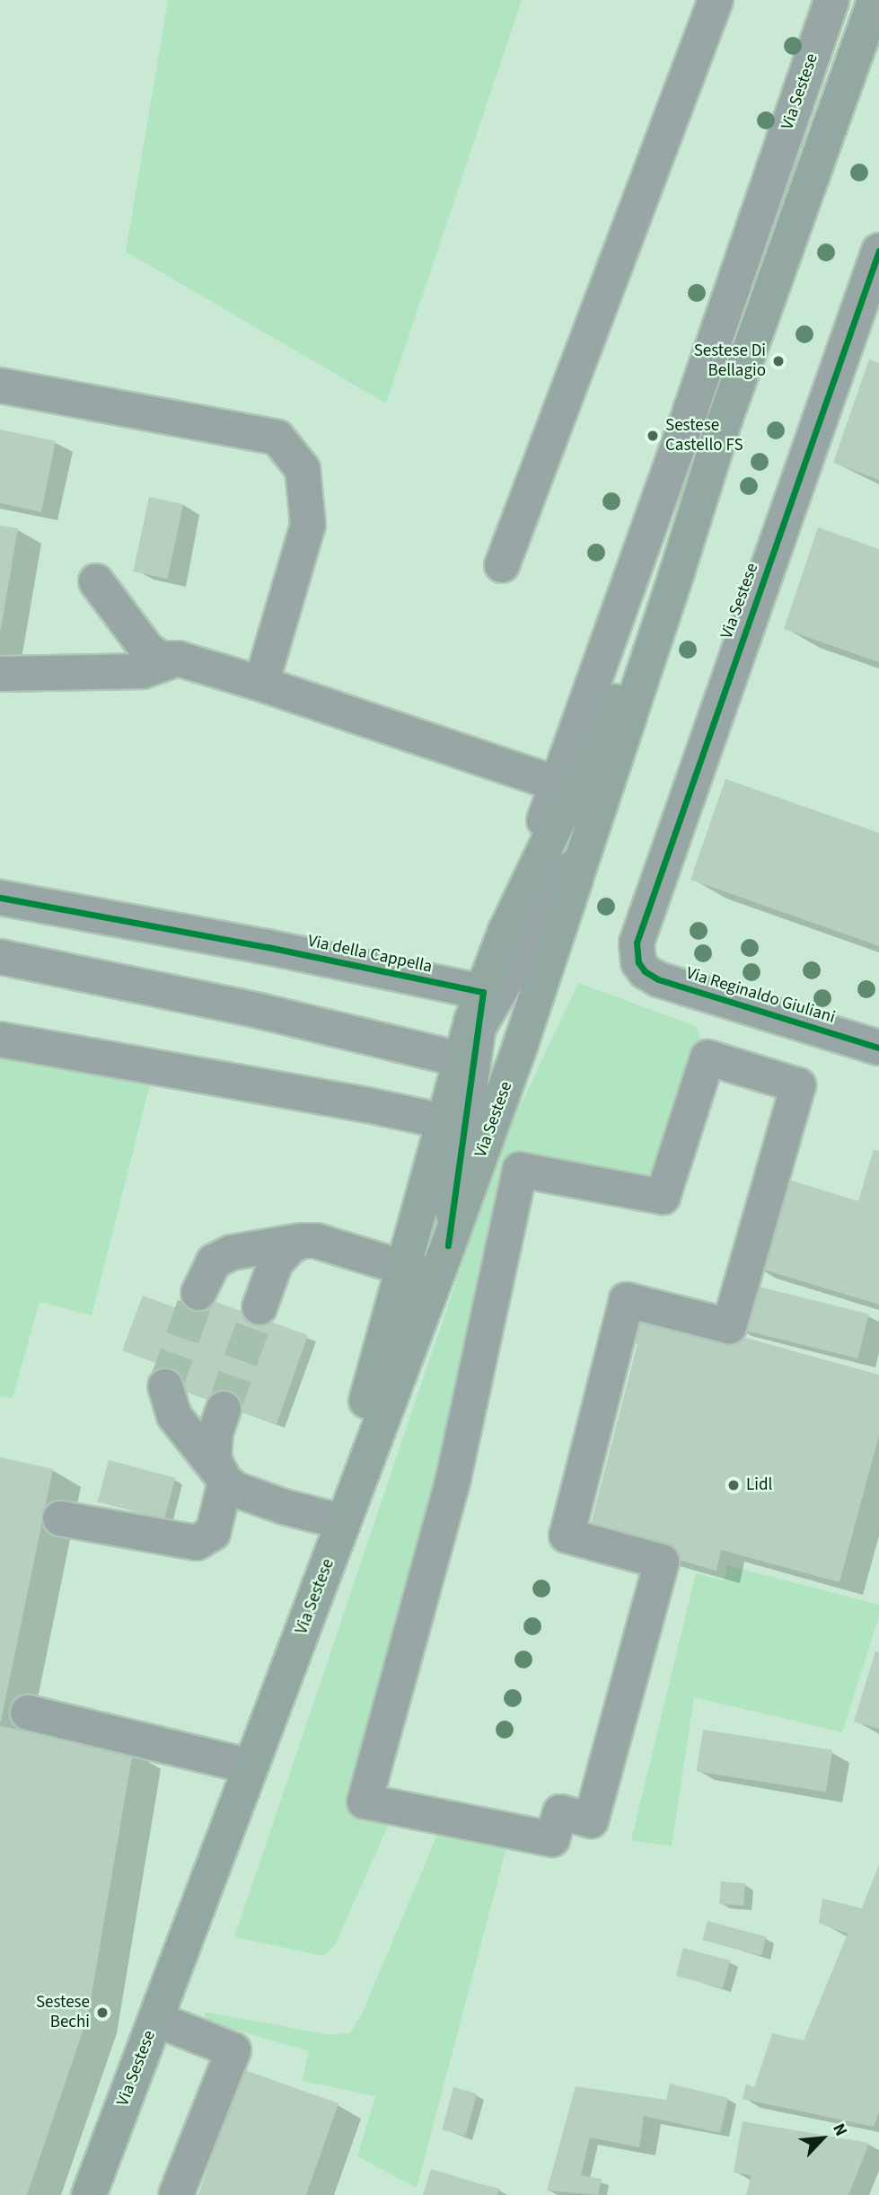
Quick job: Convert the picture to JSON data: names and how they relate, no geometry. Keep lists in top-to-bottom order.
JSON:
{
  "streets": {
    "main road": ["Via Sestese"],
    "street": ["Via della Cappella", "Via Reginaldo Giuliani"]
  },
  "crossings": [
    ["Via Sestese", "Via della Cappella"],
    ["Via Sestese", "Via Reginaldo Giuliani"]
  ],
  "places": [
    "Sestese Di Bellagio",
    "Sestese Castello FS",
    "Lidl",
    "Sestese Bechi"
  ],
  "north": "top right"
}
